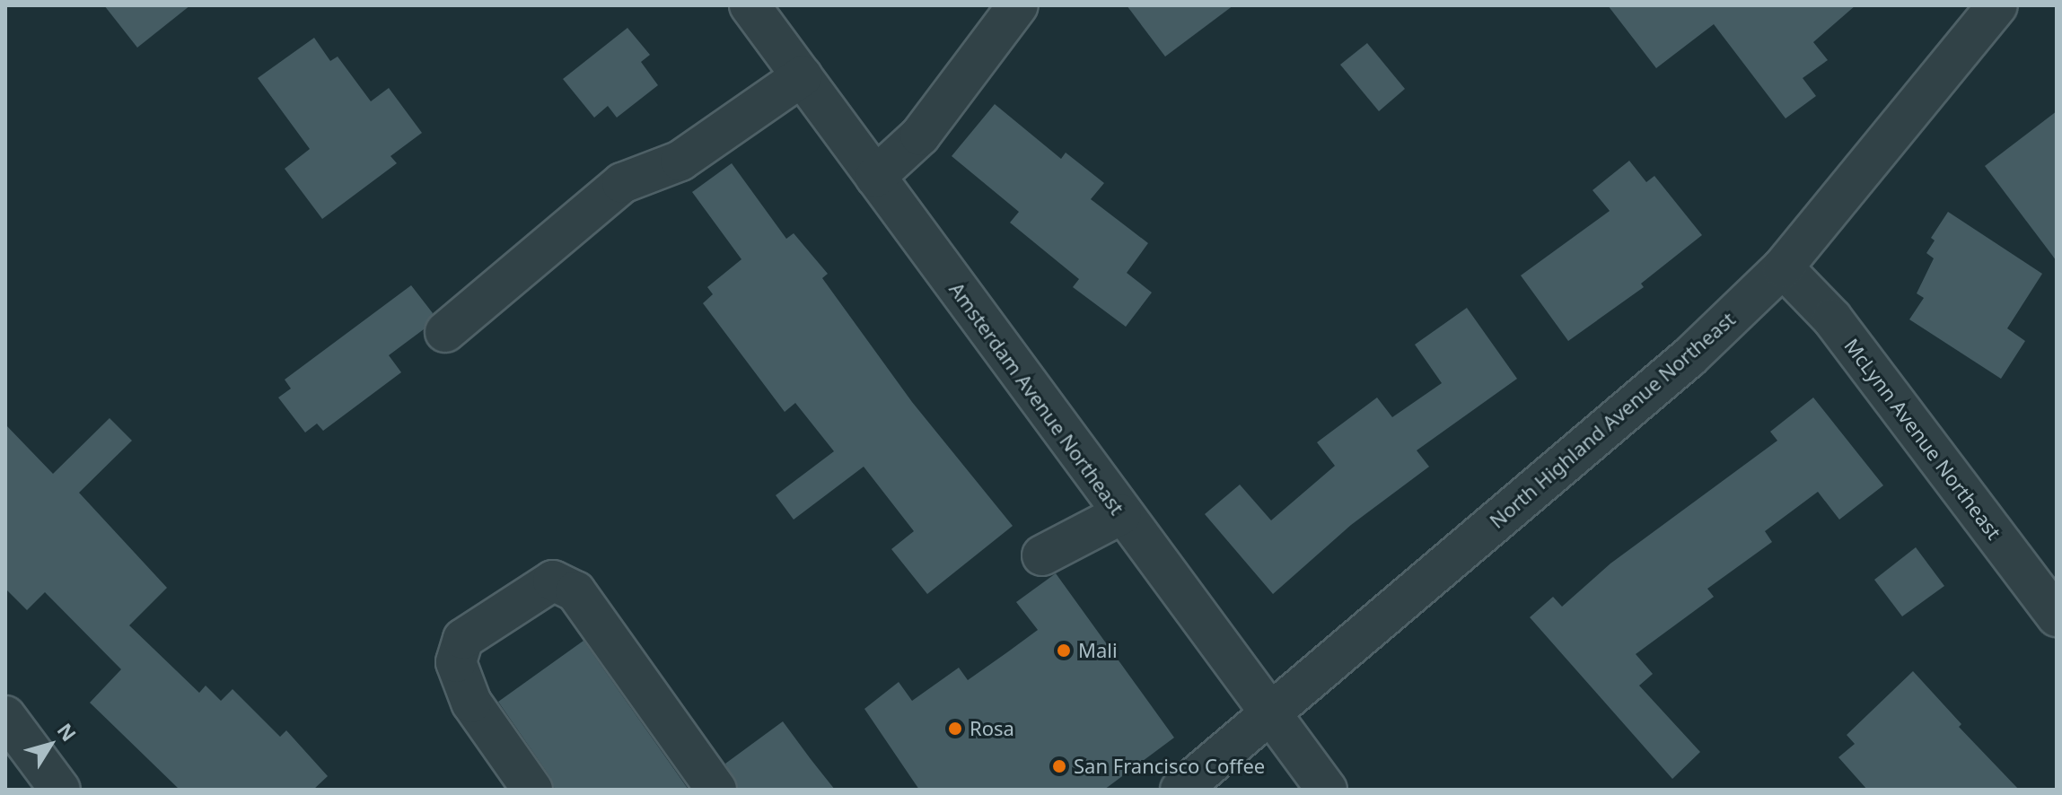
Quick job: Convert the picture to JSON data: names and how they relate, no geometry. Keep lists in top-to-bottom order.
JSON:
{
  "streets": {
    "street": ["Amsterdam Avenue Northeast", "North Highland Avenue Northeast", "McLynn Avenue Northeast"]
  },
  "crossings": [
    ["Amsterdam Avenue Northeast", "North Highland Avenue Northeast"],
    ["North Highland Avenue Northeast", "McLynn Avenue Northeast"]
  ],
  "places": ["Mali", "Rosa", "San Francisco Coffee"],
  "north": "top right"
}
